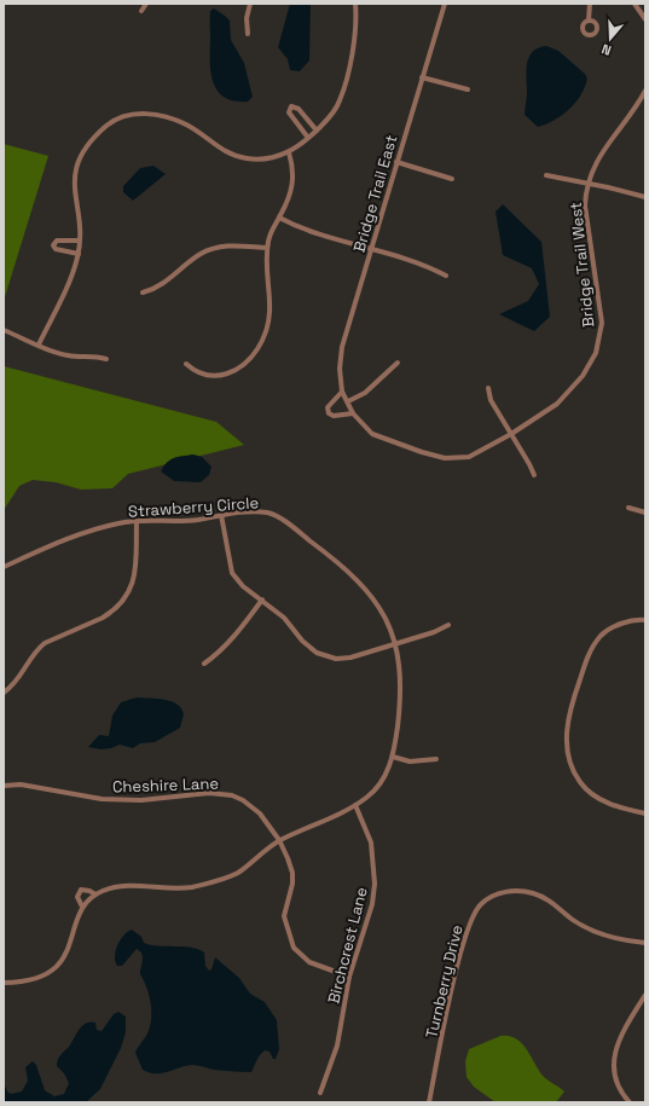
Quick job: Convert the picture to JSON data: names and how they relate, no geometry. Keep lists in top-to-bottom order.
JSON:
{
  "streets": {
    "street": [
      "Bridge Trail East",
      "Bridge Trail West",
      "Strawberry Circle",
      "Cheshire Lane",
      "Birchcrest Lane",
      "Turnberry Drive"
    ]
  },
  "crossings": [
    ["Bridge Trail East", "Bridge Trail West"],
    ["Strawberry Circle", "Cheshire Lane"],
    ["Strawberry Circle", "Birchcrest Lane"],
    ["Cheshire Lane", "Birchcrest Lane"]
  ],
  "north": "bottom"
}
